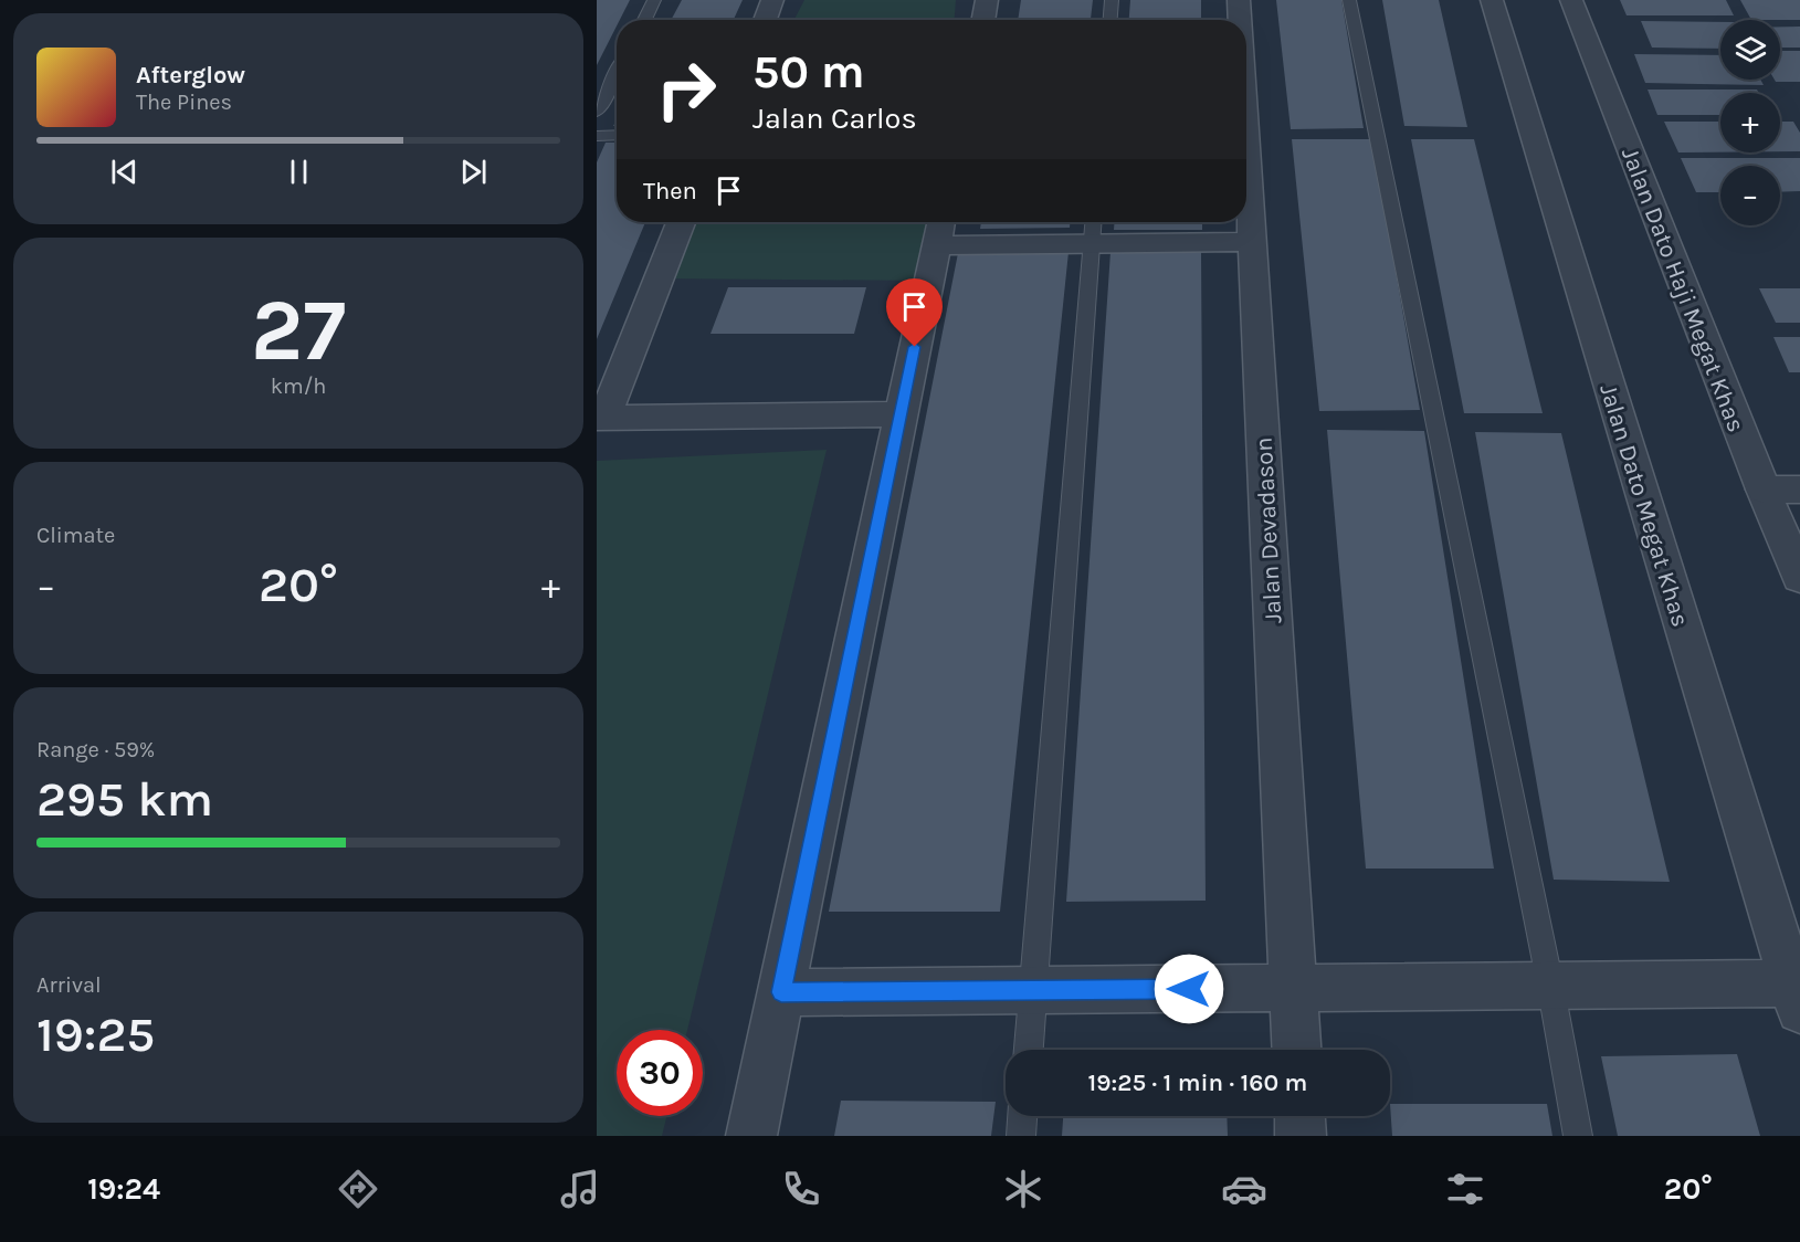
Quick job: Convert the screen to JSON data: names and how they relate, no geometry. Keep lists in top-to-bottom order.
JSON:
{
  "streets": {
    "street": ["Jalan Dato Haji Megat Khas", "Jalan Dato Megat Khas", "Jalan Devadason"]
  },
  "page": {
    "map_buttons": ["+", "−"],
    "turn": ["50 m", "Jalan Carlos"],
    "song": ["Afterglow", "The Pines"],
    "then": "Then",
    "tile": [
      ["27", "km/h"],
      "Climate",
      ["Range · 59%", "295 km"],
      ["Arrival", "19:25"]
    ],
    "heat": ["−", "20°", "+"],
    "limit": "30",
    "trip": "19:25 · 1 min · 160 m",
    "tabs": ["19:24", "20°"]
  }
}
